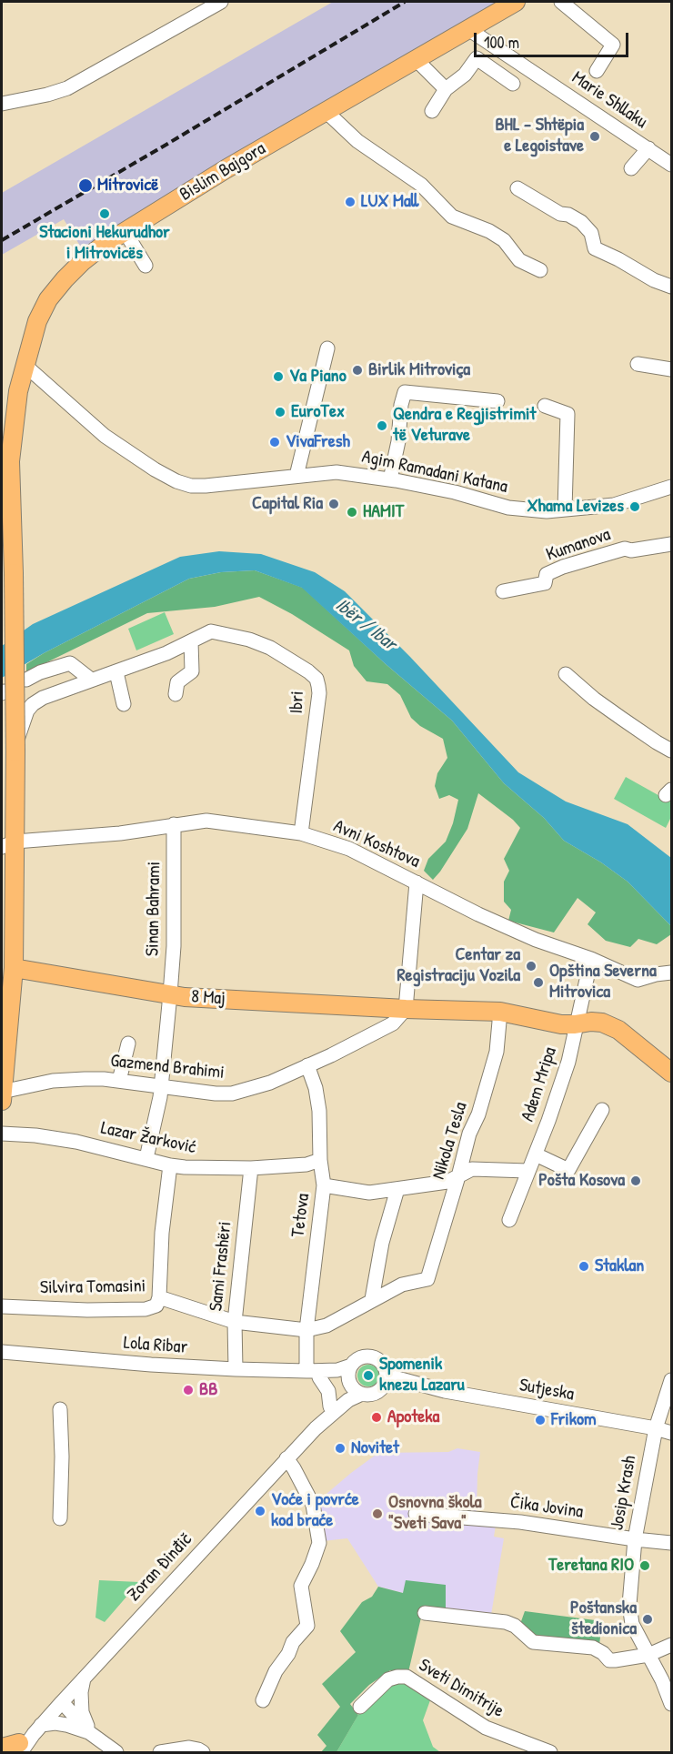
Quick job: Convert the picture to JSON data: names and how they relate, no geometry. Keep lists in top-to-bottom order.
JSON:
{
  "streets": {
    "main road": ["Bislim Bajgora", "8 Maj"],
    "street": [
      "Marie Shllaku",
      "Agim Ramadani Katana",
      "Kumanova",
      "Ibri",
      "Avni Koshtova",
      "Sinan Bahrami",
      "Gazmend Brahimi",
      "Adem Mripa",
      "Lazar Žarković",
      "Nikola Tesla",
      "Tetova",
      "Sami Frashëri",
      "Silvira Tomasini",
      "Lola Ribar",
      "Sutjeska",
      "Josip Krash",
      "Čika Jovina",
      "Zoran Đinđič",
      "Sveti Dimitrije"
    ]
  },
  "crossings": [
    ["Marie Shllaku", "Bislim Bajgora"],
    ["Bislim Bajgora", "Agim Ramadani Katana"],
    ["Bislim Bajgora", "Ibri"],
    ["Bislim Bajgora", "Avni Koshtova"],
    ["Bislim Bajgora", "8 Maj"],
    ["Bislim Bajgora", "Gazmend Brahimi"],
    ["Ibri", "Avni Koshtova"],
    ["Avni Koshtova", "Sinan Bahrami"],
    ["Avni Koshtova", "Adem Mripa"],
    ["Sinan Bahrami", "8 Maj"],
    ["Sinan Bahrami", "Gazmend Brahimi"],
    ["Sinan Bahrami", "Lazar Žarković"],
    ["8 Maj", "Gazmend Brahimi"],
    ["8 Maj", "Adem Mripa"],
    ["8 Maj", "Nikola Tesla"],
    ["Gazmend Brahimi", "Tetova"],
    ["Lazar Žarković", "Tetova"],
    ["Lazar Žarković", "Sami Frashëri"],
    ["Tetova", "Silvira Tomasini"],
    ["Tetova", "Lola Ribar"],
    ["Sami Frashëri", "Silvira Tomasini"],
    ["Sami Frashëri", "Lola Ribar"],
    ["Lola Ribar", "Sutjeska"],
    ["Lola Ribar", "Zoran Đinđič"],
    ["Sutjeska", "Josip Krash"],
    ["Sutjeska", "Zoran Đinđič"],
    ["Josip Krash", "Čika Jovina"]
  ],
  "water": ["Ibër / Ibar"],
  "places": [
    "BHL - Shtëpia e Legoistave",
    "Mitrovicë",
    "LUX Mall",
    "Stacioni Hekurudhor i Mitrovicës",
    "Birlik Mitroviça",
    "Va Piano",
    "EuroTex",
    "Qendra e Regjistrimit të Veturave",
    "VivaFresh",
    "Capital Ria",
    "Xhama Levizes",
    "HAMIT",
    "Centar za Registraciju Vozila",
    "Opština Severna Mitrovica",
    "Pošta Kosova",
    "Staklan",
    "Spomenik knezu Lazaru",
    "BB",
    "Apoteka",
    "Frikom",
    "Novitet",
    "Voće i povrće kod braće",
    "Osnovna škola \"Sveti Sava\"",
    "Teretana RIO",
    "Poštanska štedionica"
  ],
  "scale_bar": "100 m"
}
